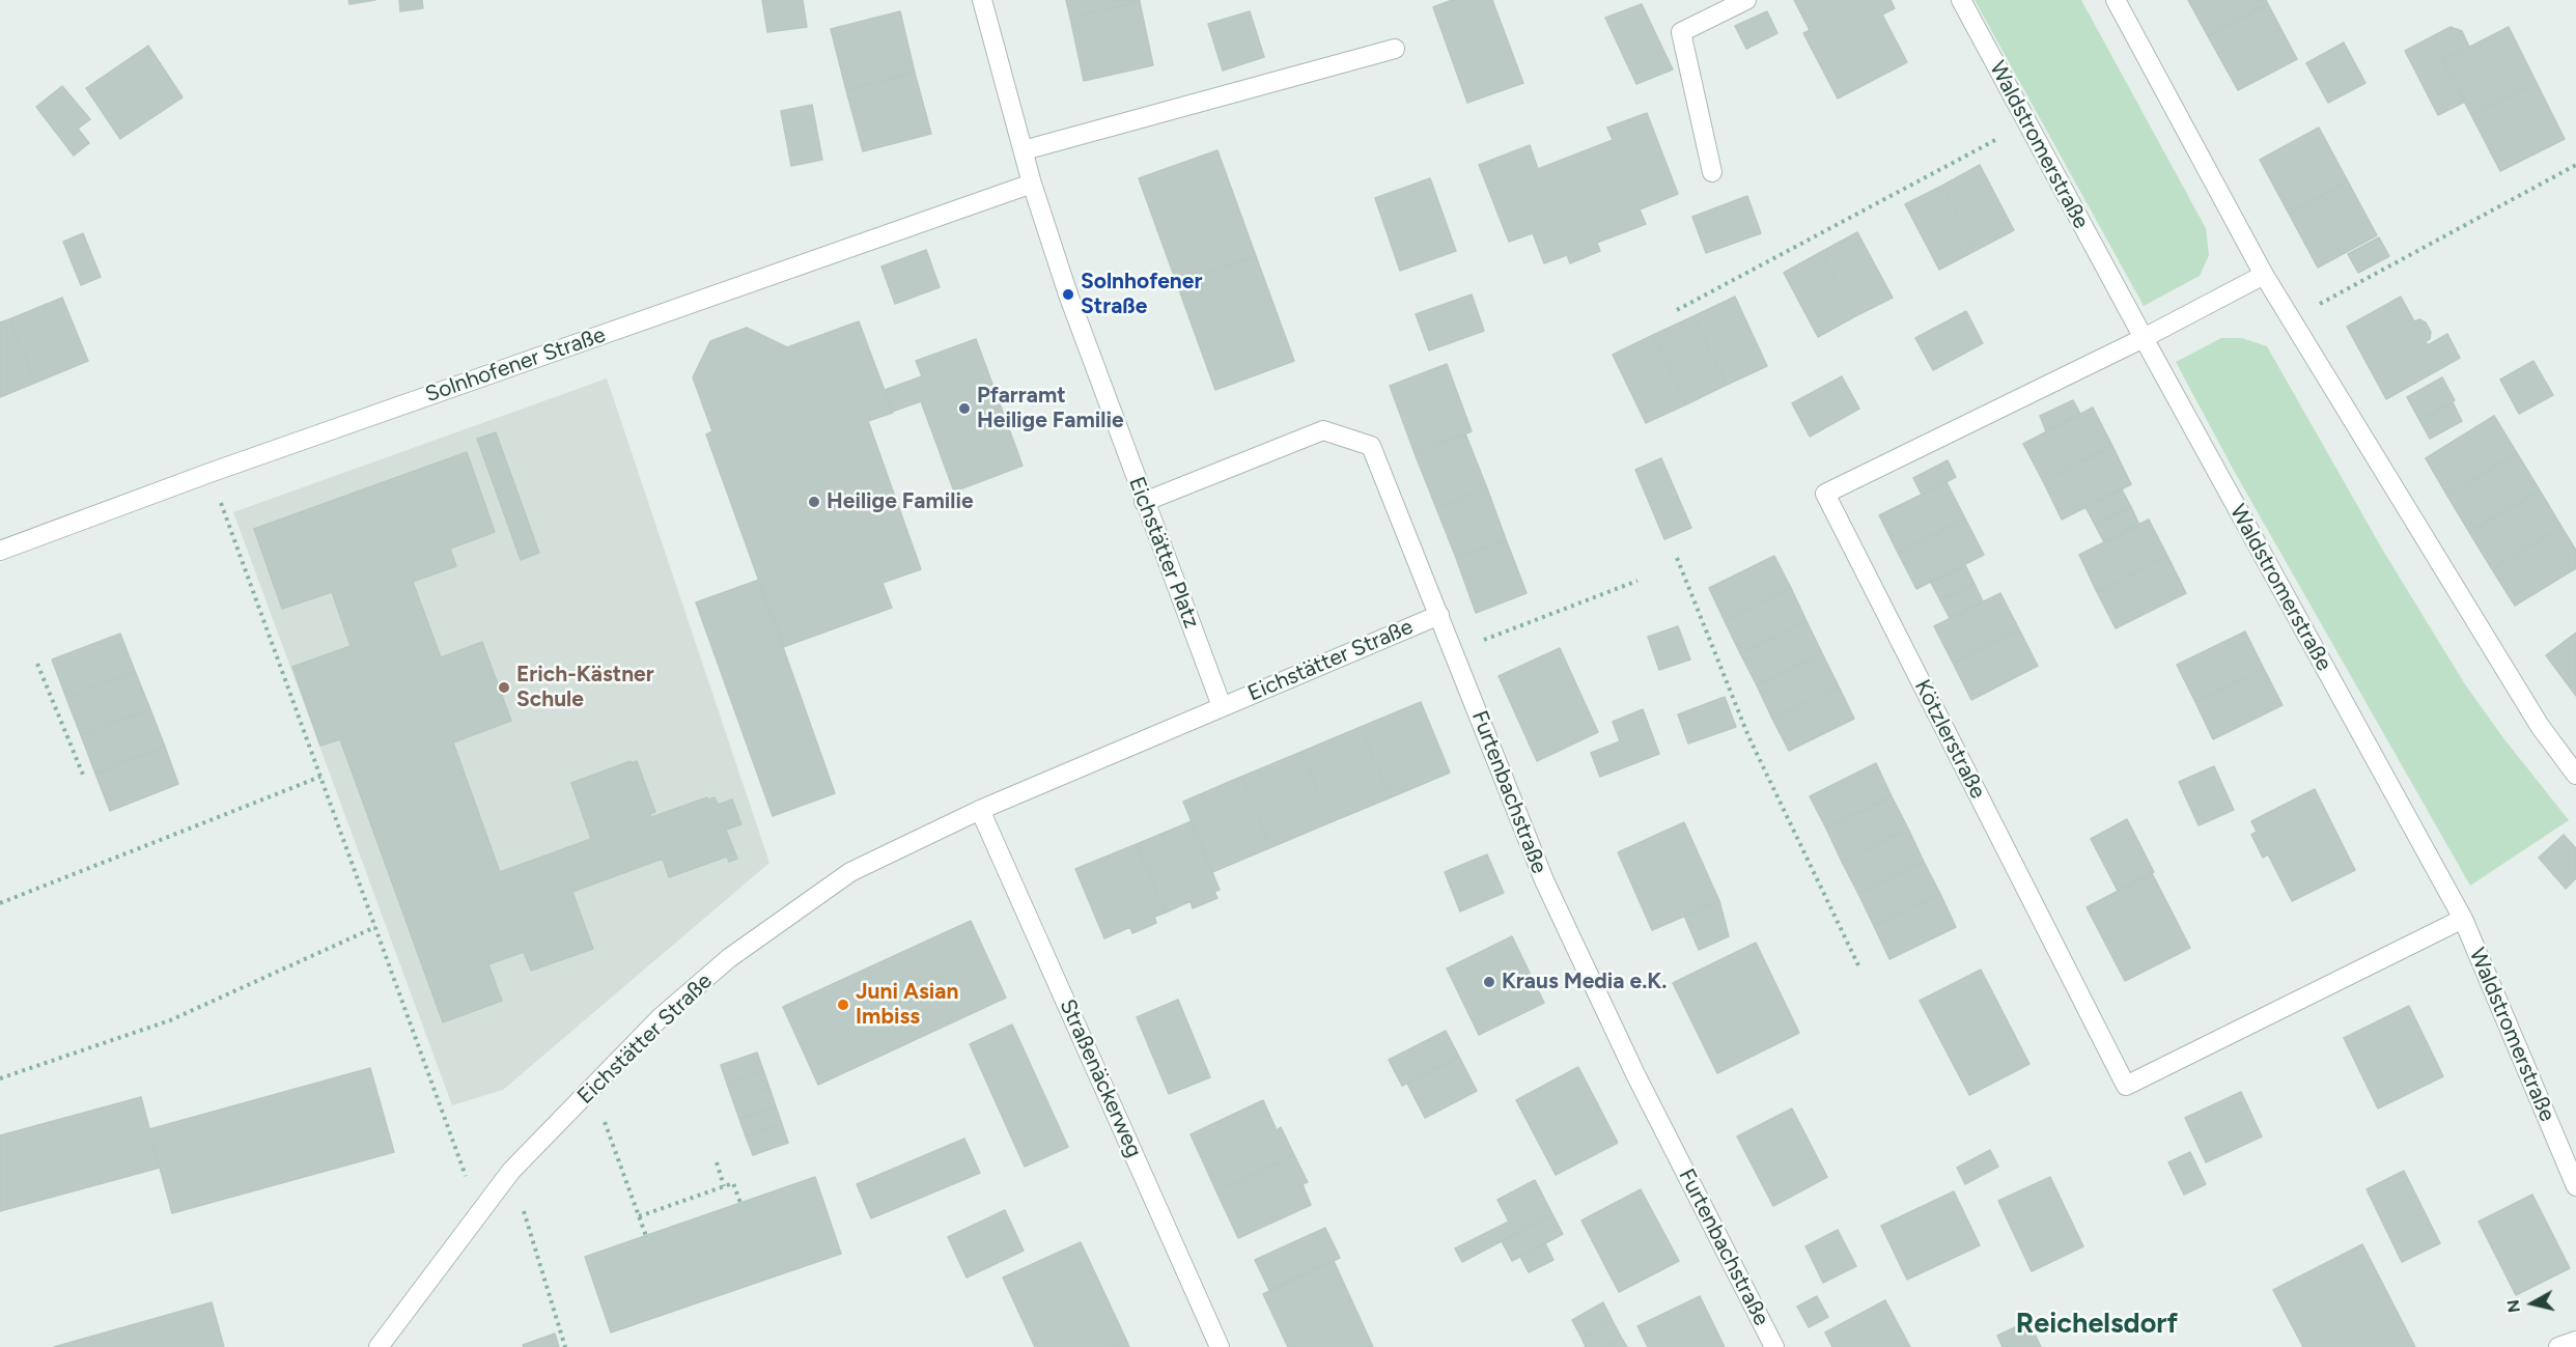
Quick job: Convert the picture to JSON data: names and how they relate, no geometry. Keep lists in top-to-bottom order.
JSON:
{
  "streets": {
    "street": [
      "Waldstromerstraße",
      "Solnhofener Straße",
      "Eichstätter Platz",
      "Eichstätter Straße",
      "Kötzlerstraße",
      "Furtenbachstraße",
      "Straßenäckerweg"
    ]
  },
  "crossings": [
    ["Waldstromerstraße", "Kötzlerstraße"],
    ["Solnhofener Straße", "Eichstätter Platz"],
    ["Eichstätter Platz", "Eichstätter Straße"],
    ["Eichstätter Platz", "Furtenbachstraße"],
    ["Eichstätter Straße", "Furtenbachstraße"],
    ["Eichstätter Straße", "Straßenäckerweg"]
  ],
  "districts": ["Reichelsdorf"],
  "places": [
    "Solnhofener Straße",
    "Pfarramt Heilige Familie",
    "Heilige Familie",
    "Erich-Kästner Schule",
    "Kraus Media e.K.",
    "Juni Asian Imbiss"
  ],
  "north": "left"
}
